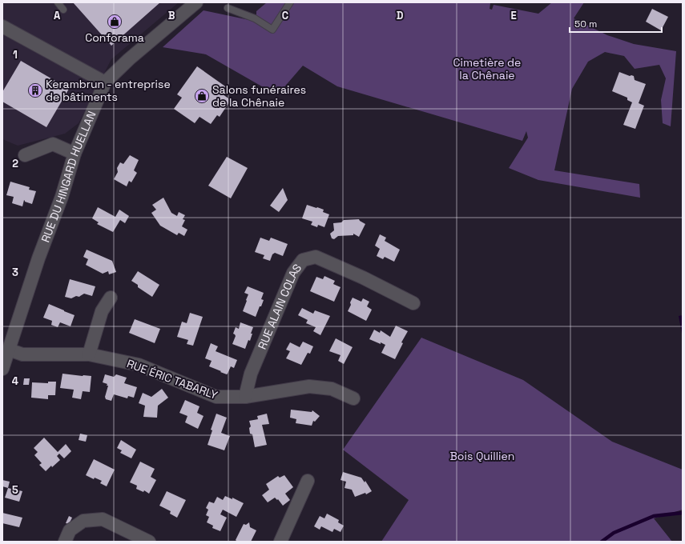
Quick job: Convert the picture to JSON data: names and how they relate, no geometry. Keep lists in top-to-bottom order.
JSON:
{
  "streets": {
    "street": ["RUE DU HINGARD HUELLAN", "RUE ALAIN COLAS", "RUE ÉRIC TABARLY"]
  },
  "crossings": [
    ["RUE DU HINGARD HUELLAN", "RUE ÉRIC TABARLY"],
    ["RUE ALAIN COLAS", "RUE ÉRIC TABARLY"]
  ],
  "parks": ["Cimetière de la Chênaie", "Bois Quillien"],
  "places": {
    "shop": ["Conforama", "Salons funéraires de la Chênaie"],
    "building": ["Kerambrun - entreprise de bâtiments"]
  },
  "scale_bar": "50 m",
  "grid": {
    "columns": [
      "A",
      "B",
      "C",
      "D",
      "E"
    ],
    "rows": [
      "1",
      "2",
      "3",
      "4",
      "5"
    ]
  }
}
